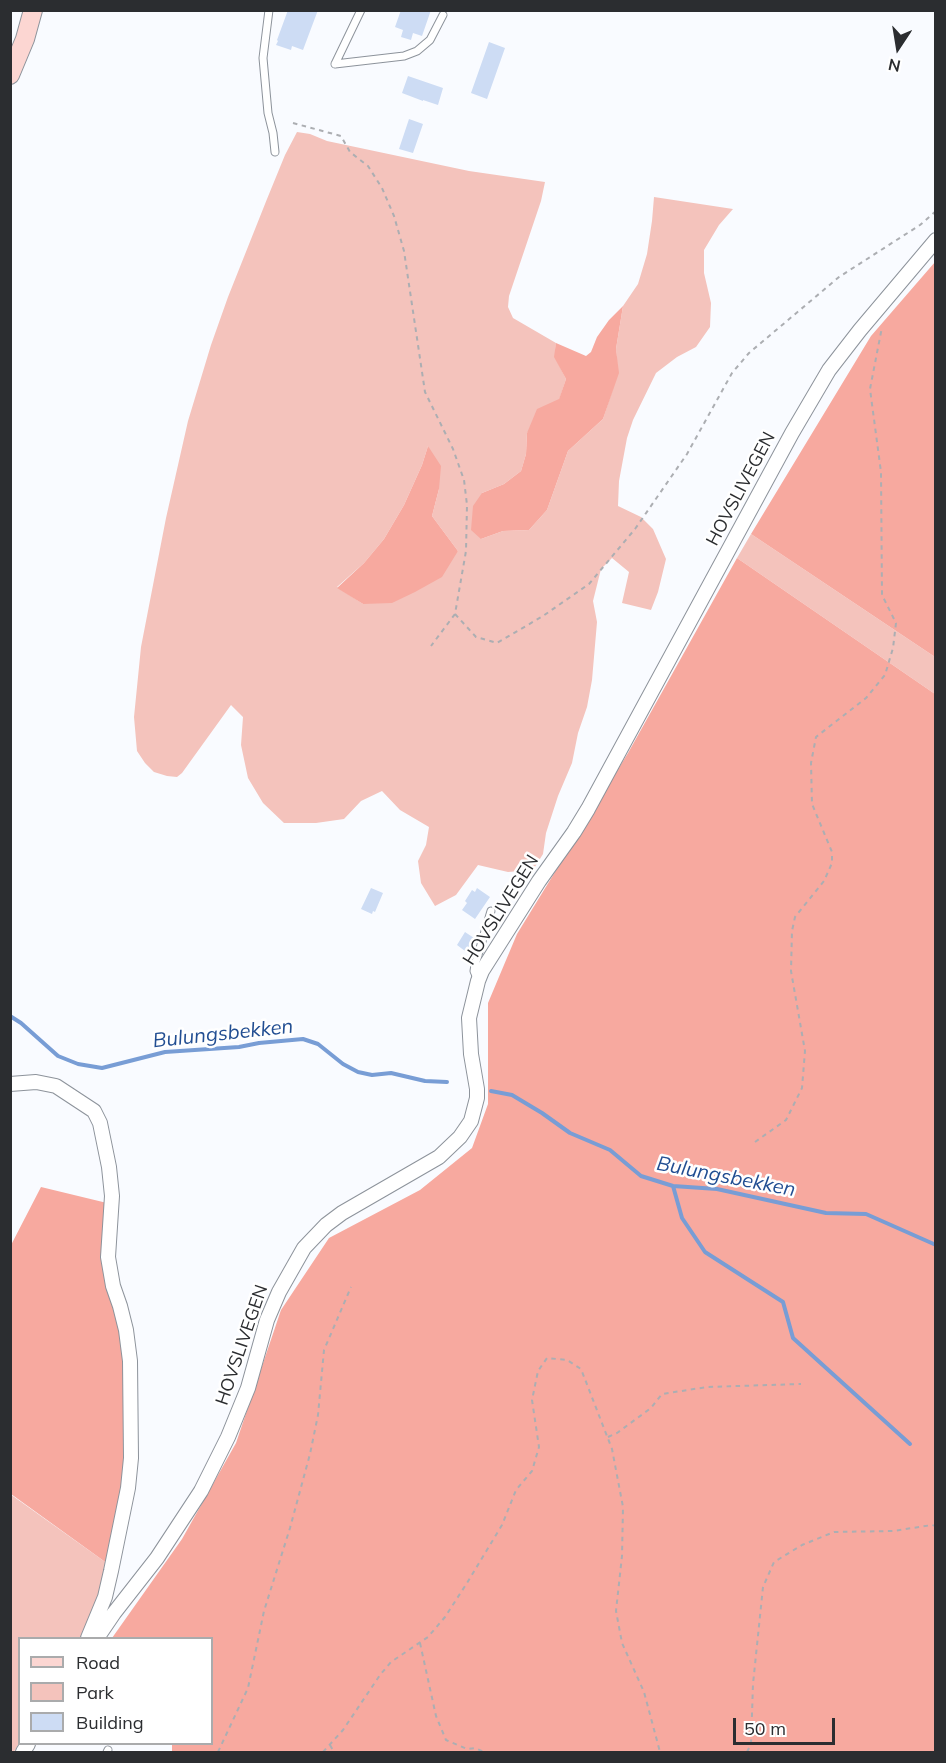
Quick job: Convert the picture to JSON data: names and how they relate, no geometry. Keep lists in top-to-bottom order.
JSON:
{
  "streets": {
    "street": ["HOVSLIVEGEN"]
  },
  "water": ["Bulungsbekken"],
  "legend": ["Road", "Park", "Building"],
  "scale_bar": "50 m",
  "north": "bottom"
}
